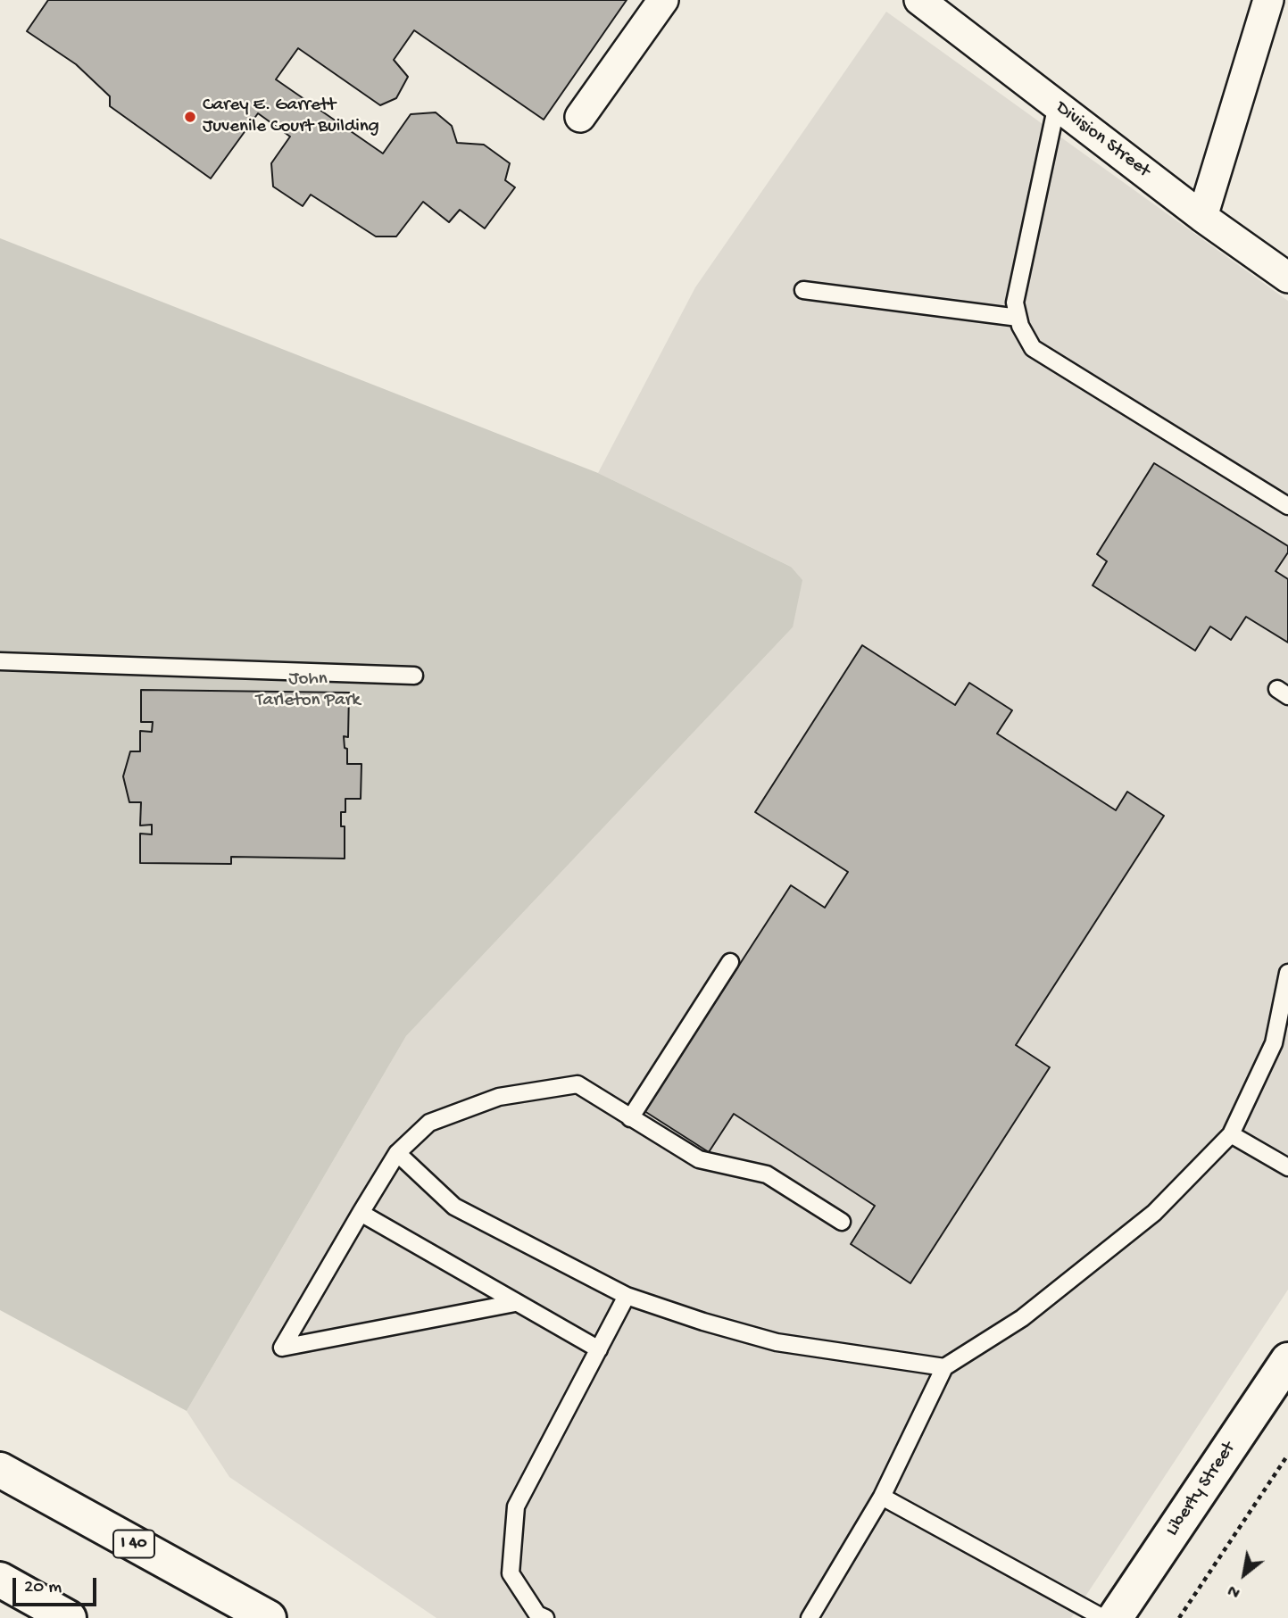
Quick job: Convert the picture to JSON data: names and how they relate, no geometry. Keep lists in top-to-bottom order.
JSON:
{
  "streets": {
    "main road": ["Liberty Street", "I 40"],
    "street": ["Division Street"]
  },
  "parks": ["John Tarleton Park"],
  "places": ["Carey E. Garrett Juvenile Court Building"],
  "scale_bar": "20 m",
  "north": "bottom left"
}
